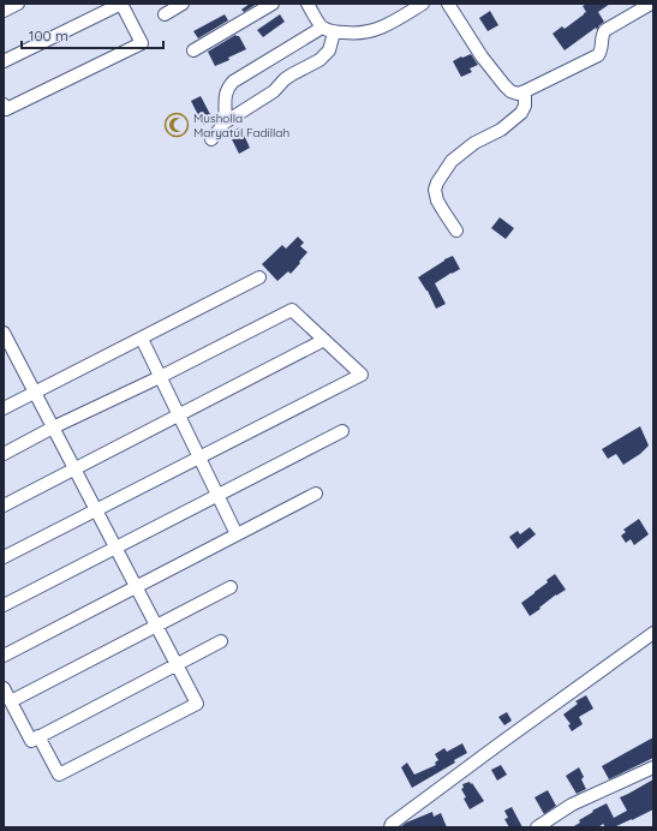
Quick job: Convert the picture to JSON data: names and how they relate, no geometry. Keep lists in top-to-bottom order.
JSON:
{
  "places": {
    "mosque": ["Musholla Maryatul Fadillah"]
  },
  "scale_bar": "100 m"
}
